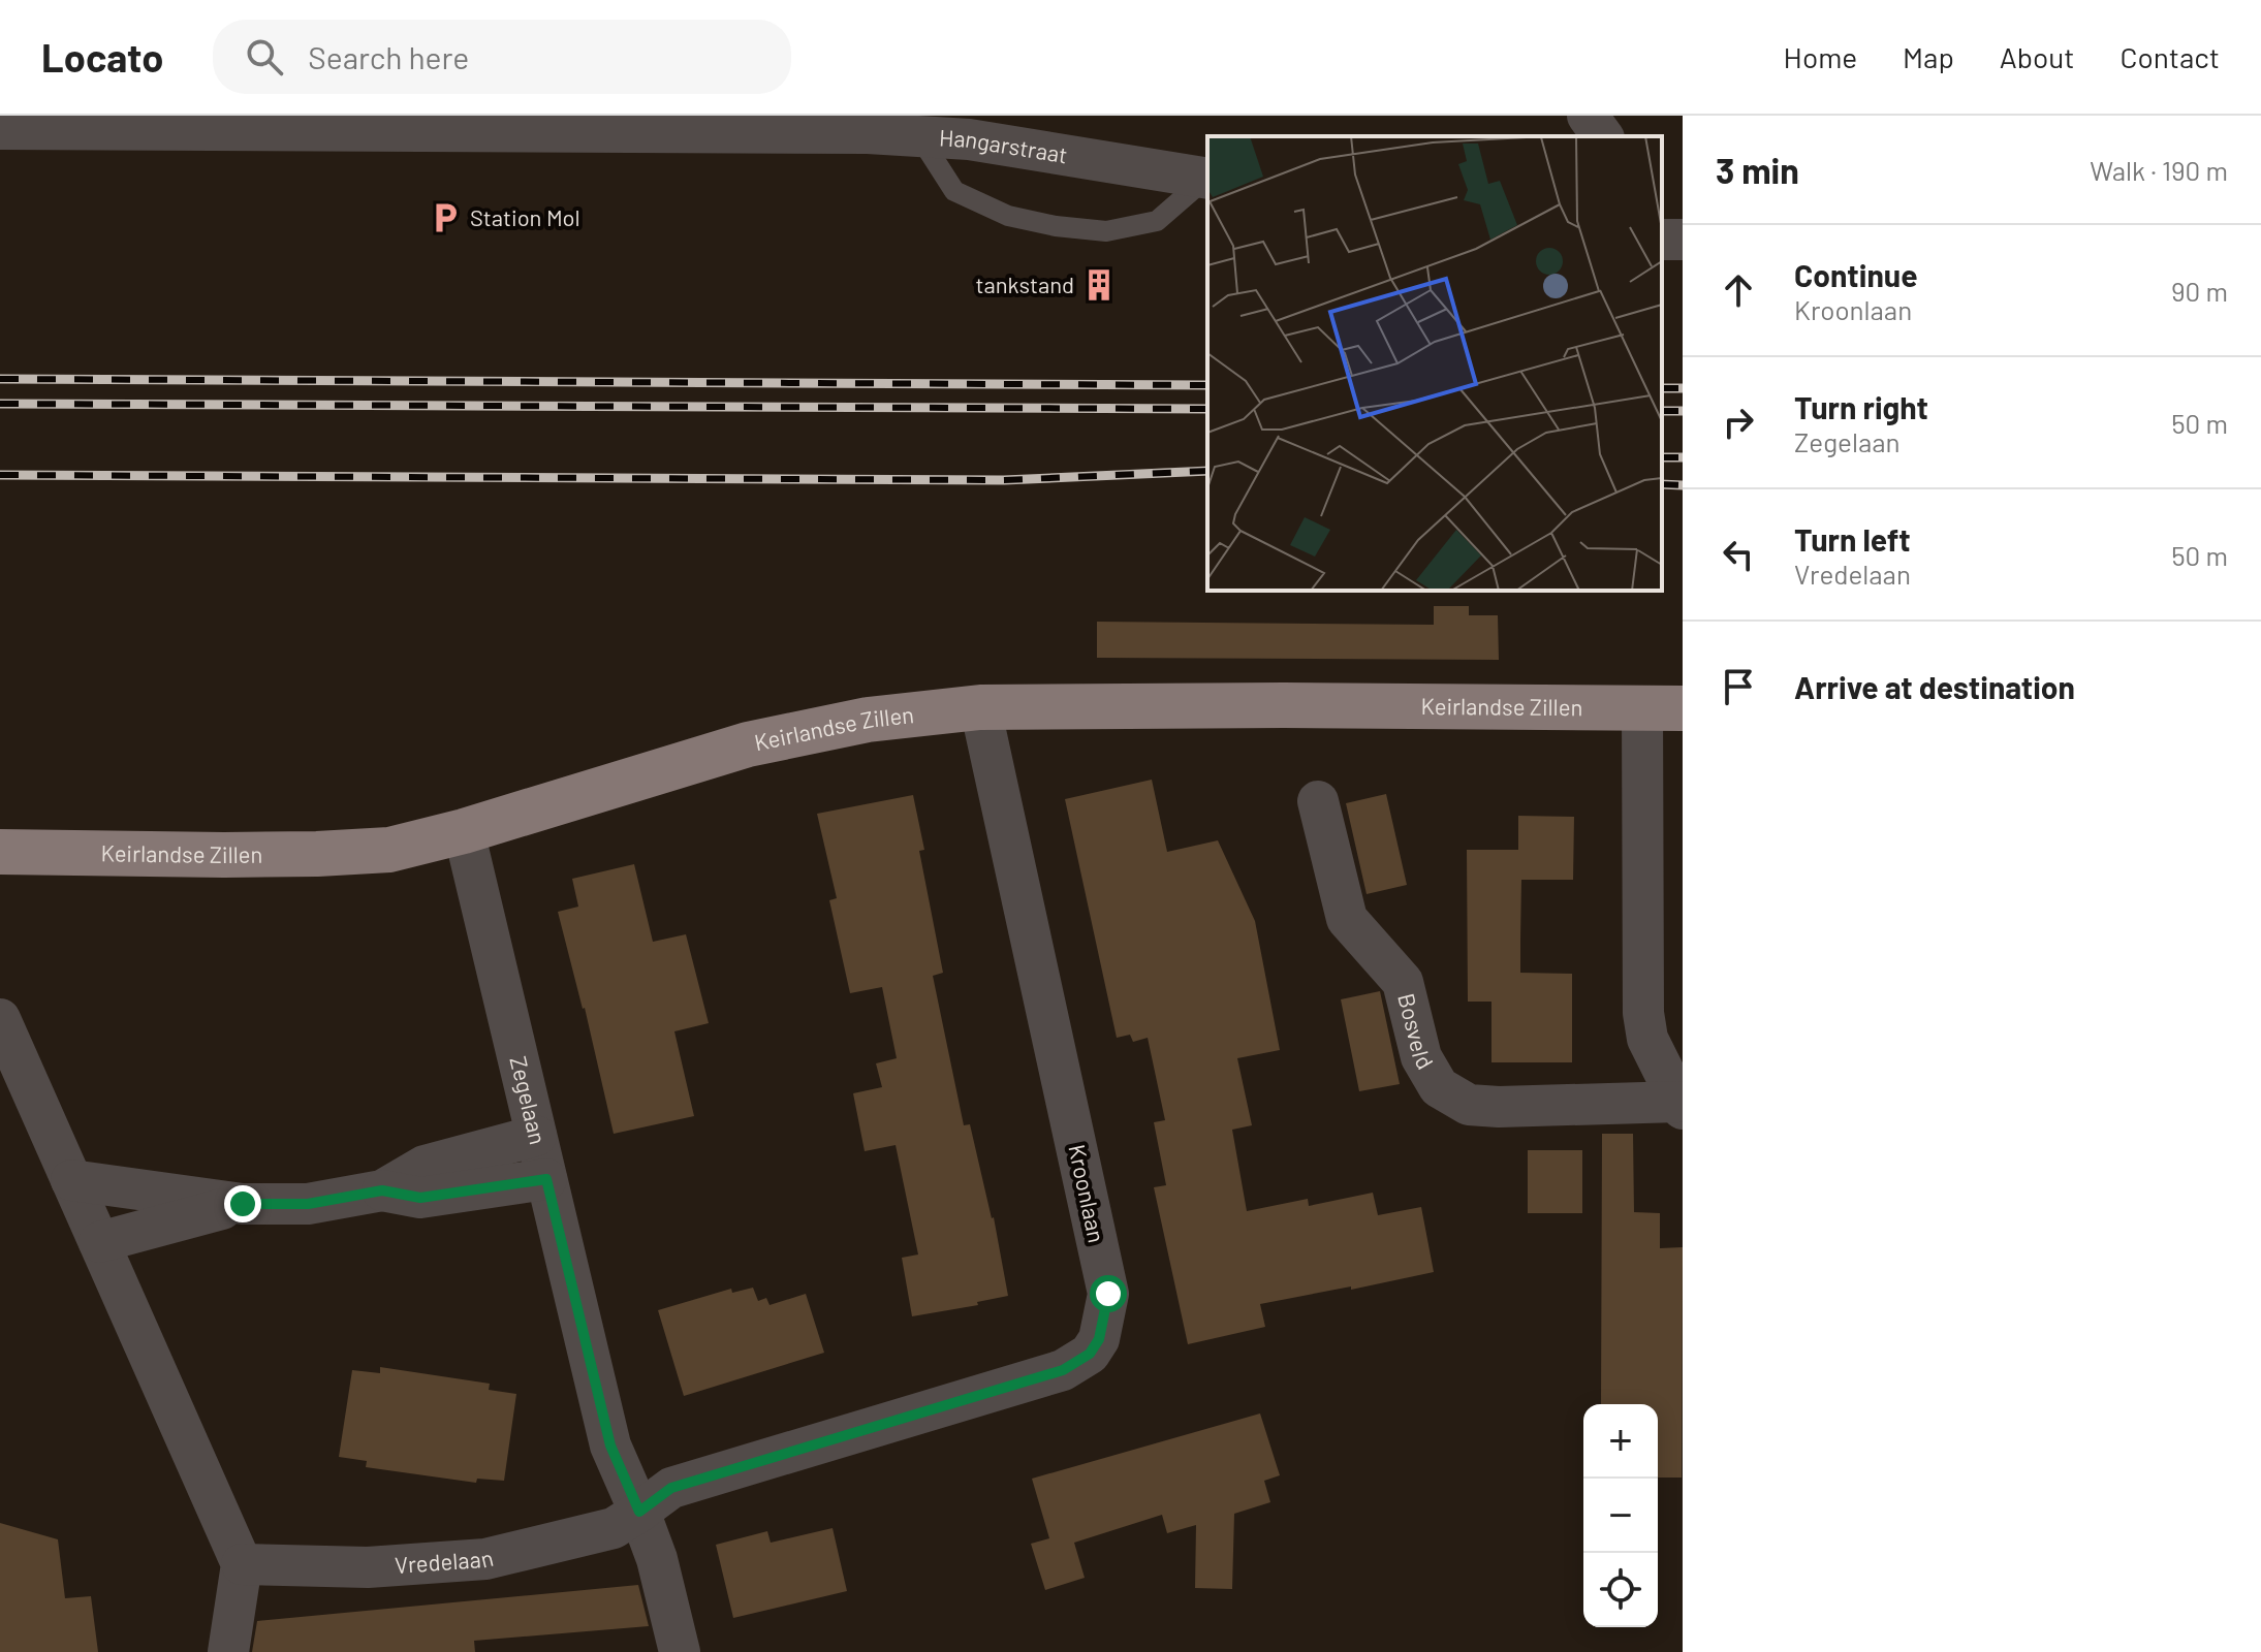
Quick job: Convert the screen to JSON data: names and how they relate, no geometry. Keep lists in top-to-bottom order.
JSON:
{
  "streets": {
    "main road": ["Keirlandse Zillen"],
    "street": [
      "Hangarstraat",
      "Bosveld",
      "Zegelaan",
      "Kroonlaan",
      "Vredelaan"
    ]
  },
  "crossings": [
    ["Keirlandse Zillen", "Bosveld"],
    ["Keirlandse Zillen", "Zegelaan"],
    ["Keirlandse Zillen", "Kroonlaan"],
    ["Zegelaan", "Kroonlaan"],
    ["Zegelaan", "Vredelaan"],
    ["Kroonlaan", "Vredelaan"]
  ],
  "places": {
    "parking": ["Station Mol"],
    "building": ["tankstand"]
  },
  "page": {
    "header": "Locato",
    "search": "Search here",
    "nav": [
      "Home",
      "Map",
      "About",
      "Contact"
    ],
    "heading": ["3 min", "Walk · 190 m"],
    "list": [
      ["Continue", "Kroonlaan", "90 m"],
      ["Turn right", "Zegelaan", "50 m"],
      ["Turn left", "Vredelaan", "50 m"],
      "Arrive at destination"
    ],
    "map_buttons": ["+", "−"]
  }
}
